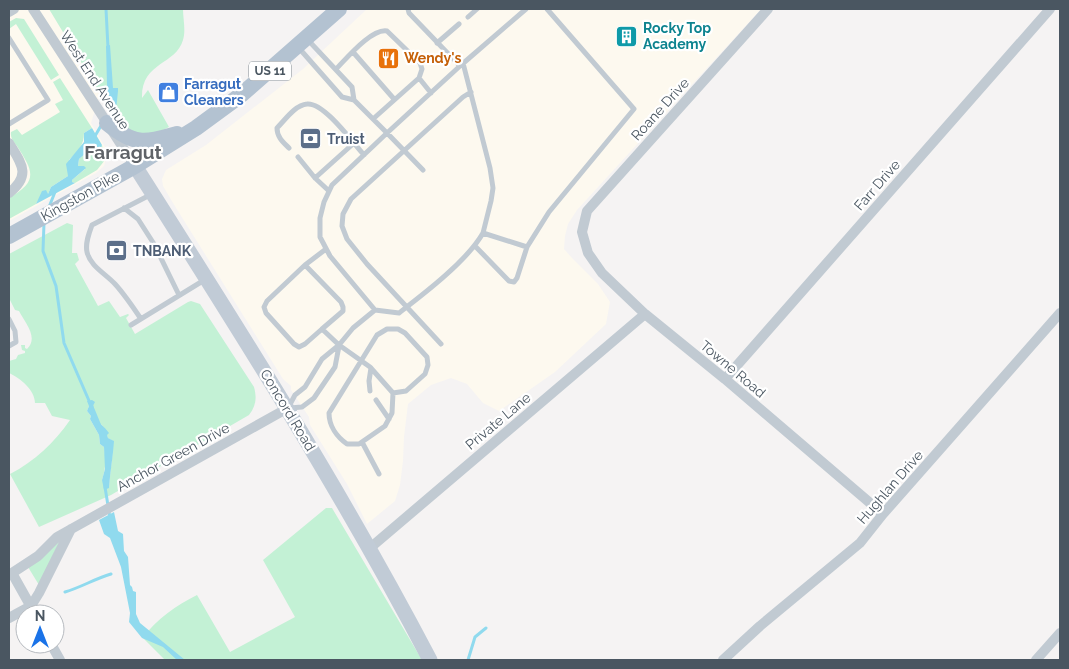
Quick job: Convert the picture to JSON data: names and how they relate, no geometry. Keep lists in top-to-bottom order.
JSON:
{
  "streets": {
    "main road": ["US 11", "Kingston Pike"],
    "street": [
      "West End Avenue",
      "Roane Drive",
      "Farr Drive",
      "Towne Road",
      "Concord Road",
      "Private Lane",
      "Anchor Green Drive",
      "Hughlan Drive"
    ]
  },
  "crossings": [
    ["West End Avenue", "Kingston Pike"],
    ["West End Avenue", "Concord Road"],
    ["Roane Drive", "Towne Road"],
    ["Farr Drive", "Towne Road"],
    ["Kingston Pike", "Concord Road"],
    ["Towne Road", "Private Lane"],
    ["Towne Road", "Hughlan Drive"],
    ["Concord Road", "Private Lane"],
    ["Concord Road", "Anchor Green Drive"]
  ],
  "districts": ["Farragut"],
  "places": {
    "building": ["Rocky Top Academy"],
    "restaurant": ["Wendy's"],
    "shop": ["Farragut Cleaners"],
    "bank": ["Truist", "TNBANK"]
  },
  "north": "top"
}
